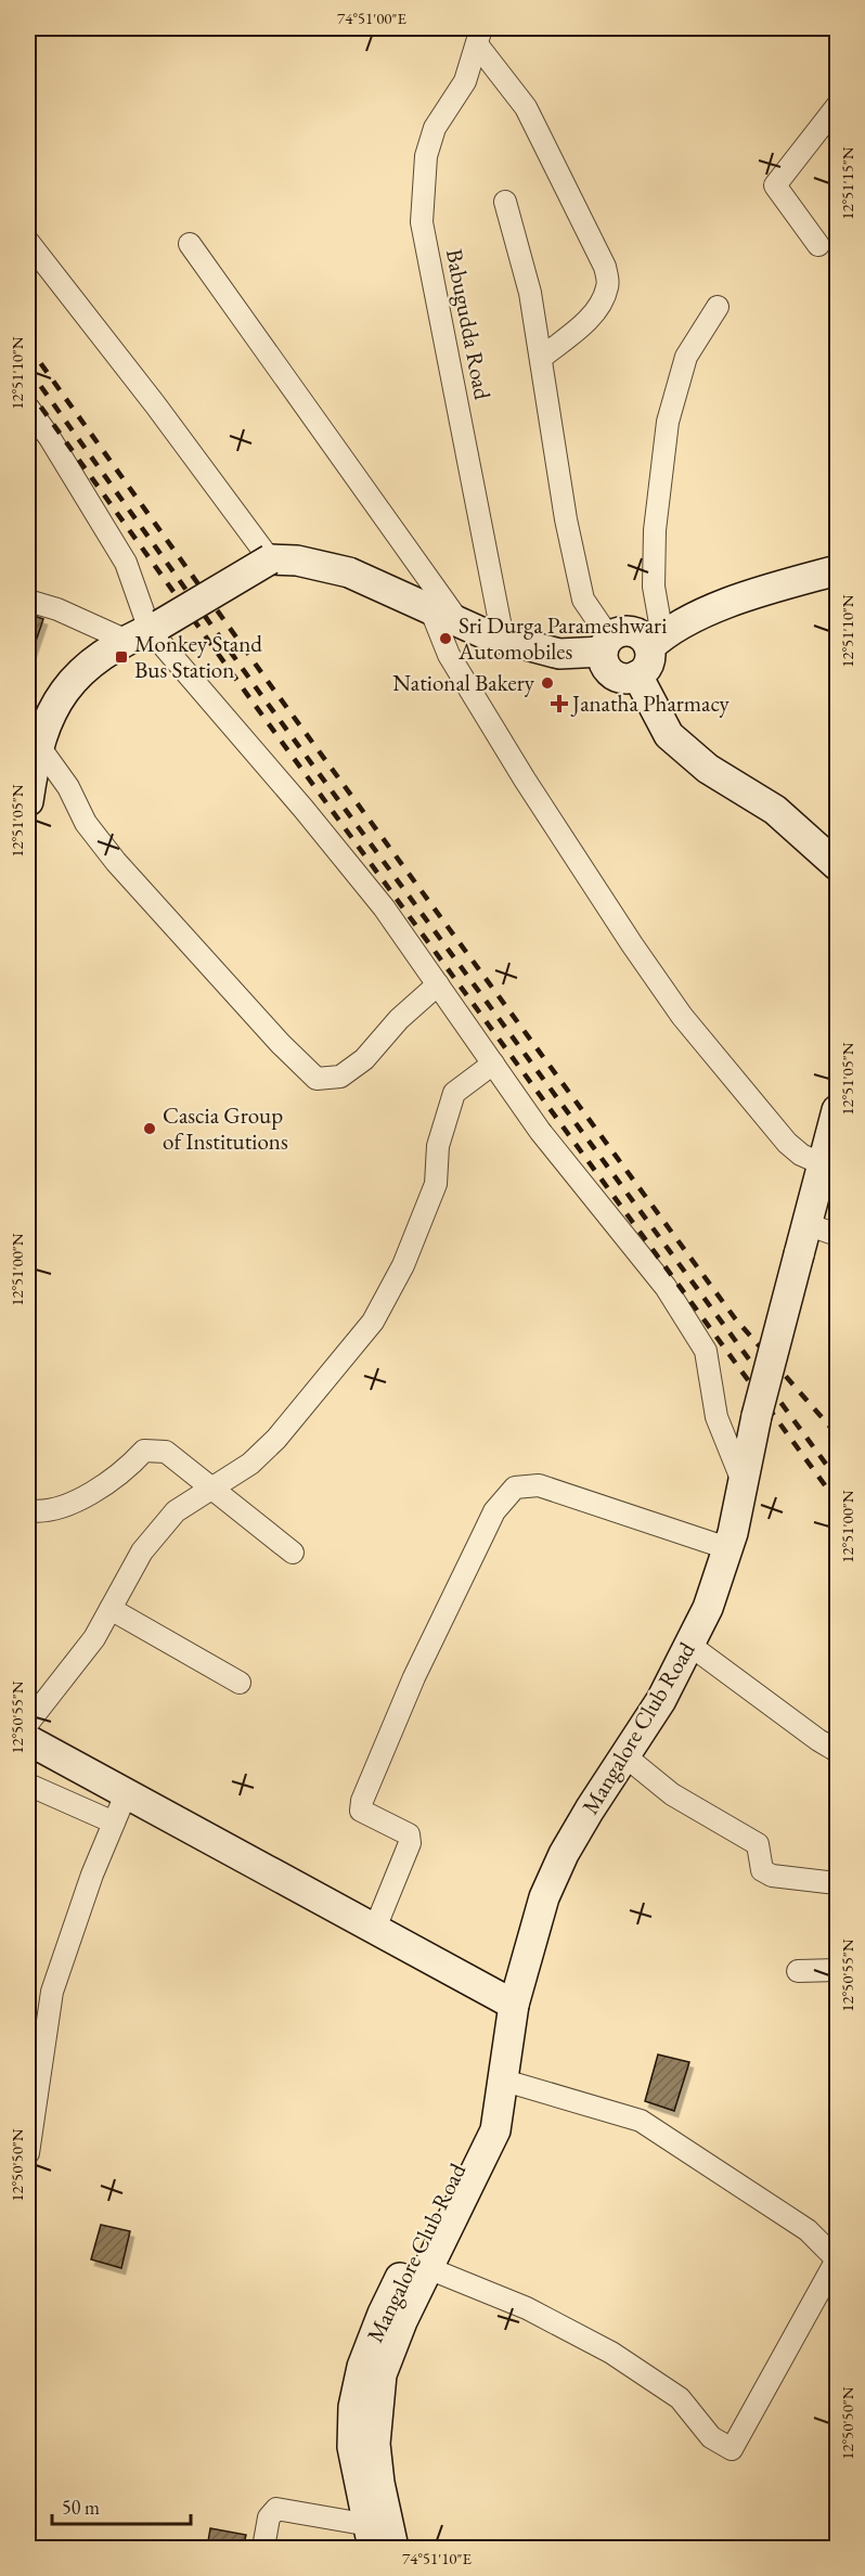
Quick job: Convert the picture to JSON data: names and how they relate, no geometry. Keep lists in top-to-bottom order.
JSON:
{
  "streets": {
    "street": ["Babugudda Road", "Mangalore Club Road"]
  },
  "places": {
    "other": ["Sri Durga Parameshwari Automobiles", "National Bakery", "Cascia Group of Institutions"],
    "transit": ["Monkey Stand Bus Station"],
    "health": ["Janatha Pharmacy"]
  },
  "scale_bar": "50 m",
  "coordinates": [
    "74°51'00\"E",
    "12°51'15\"N",
    "12°51'10\"N",
    "12°51'05\"N",
    "12°51'00\"N",
    "12°50'55\"N",
    "12°50'50\"N",
    "74°51'10\"E"
  ]
}
